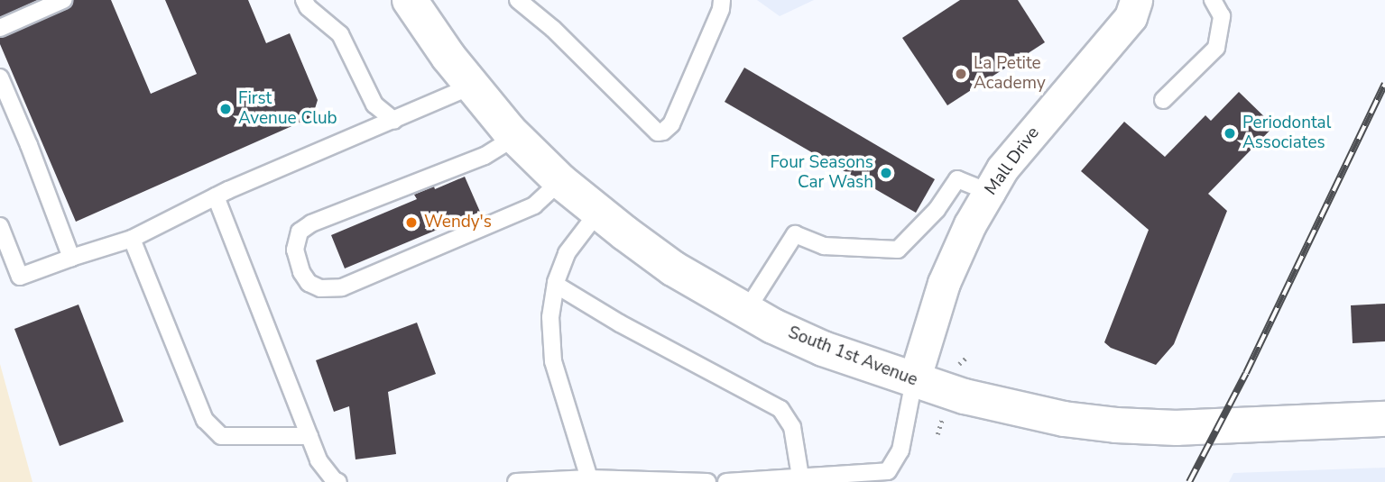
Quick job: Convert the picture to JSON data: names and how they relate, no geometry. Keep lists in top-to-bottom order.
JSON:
{
  "streets": {
    "main road": ["South 1st Avenue"],
    "street": ["Mall Drive"]
  },
  "crossings": [
    ["Mall Drive", "South 1st Avenue"]
  ],
  "places": [
    "La Petite Academy",
    "First Avenue Club",
    "Periodontal Associates",
    "Four Seasons Car Wash",
    "Wendy's"
  ]
}
